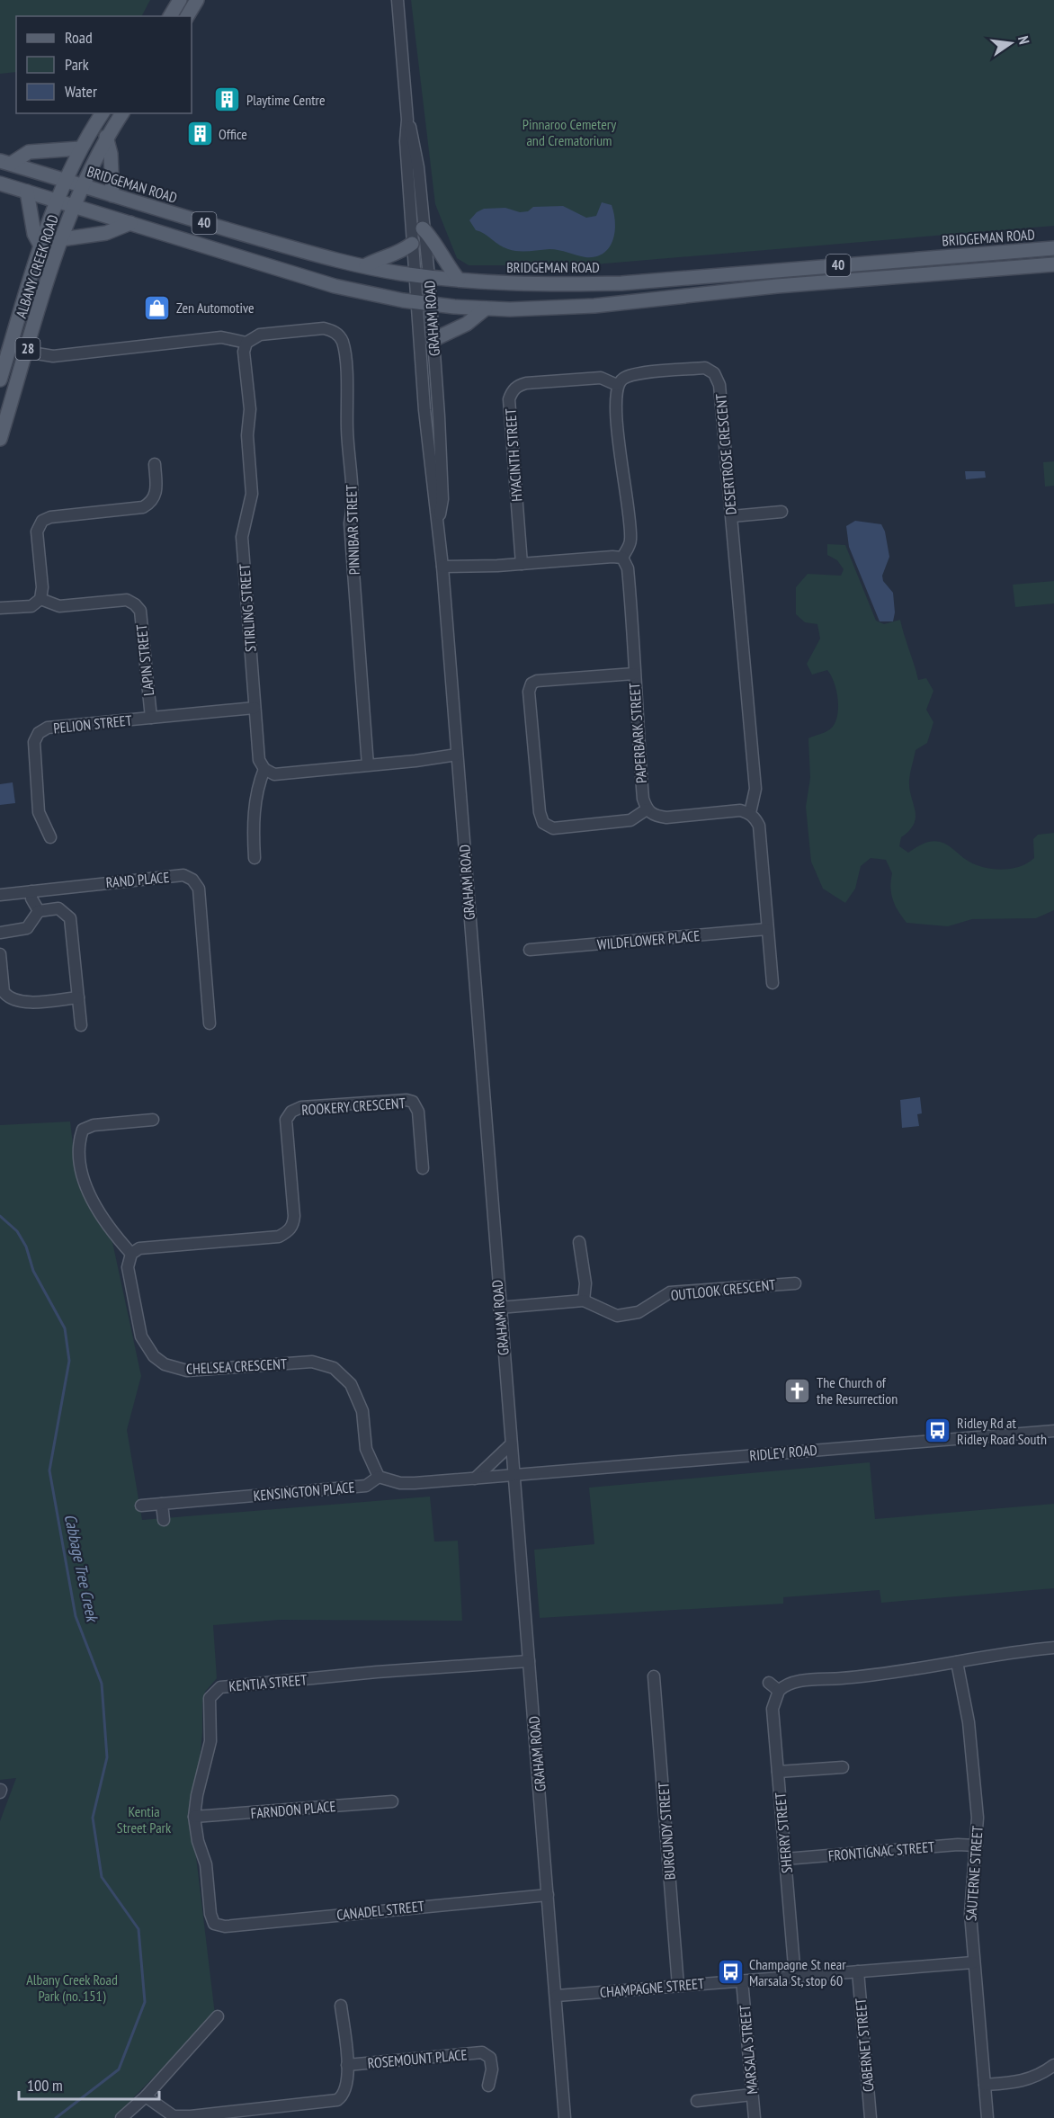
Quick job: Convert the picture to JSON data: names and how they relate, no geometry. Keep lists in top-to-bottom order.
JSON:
{
  "streets": {
    "main road": [
      "BRIDGEMAN ROAD",
      "40",
      "ALBANY CREEK ROAD",
      "28"
    ],
    "street": [
      "GRAHAM ROAD",
      "DESERTROSE CRESCENT",
      "HYACINTH STREET",
      "PINNIBAR STREET",
      "STIRLING STREET",
      "LAPIN STREET",
      "PELION STREET",
      "PAPERBARK STREET",
      "RAND PLACE",
      "WILDFLOWER PLACE",
      "ROOKERY CRESCENT",
      "OUTLOOK CRESCENT",
      "CHELSEA CRESCENT",
      "RIDLEY ROAD",
      "KENSINGTON PLACE",
      "KENTIA STREET",
      "FARNDON PLACE",
      "BURGUNDY STREET",
      "SHERRY STREET",
      "FRONTIGNAC STREET",
      "SAUTERNE STREET",
      "CANADEL STREET",
      "CHAMPAGNE STREET",
      "CABERNET STREET",
      "MARSALA STREET",
      "ROSEMOUNT PLACE"
    ]
  },
  "crossings": [
    ["BRIDGEMAN ROAD", "40"],
    ["BRIDGEMAN ROAD", "ALBANY CREEK ROAD"],
    ["BRIDGEMAN ROAD", "GRAHAM ROAD"],
    ["40", "ALBANY CREEK ROAD"],
    ["40", "GRAHAM ROAD"],
    ["GRAHAM ROAD", "OUTLOOK CRESCENT"],
    ["GRAHAM ROAD", "RIDLEY ROAD"],
    ["GRAHAM ROAD", "KENTIA STREET"],
    ["GRAHAM ROAD", "CANADEL STREET"],
    ["GRAHAM ROAD", "CHAMPAGNE STREET"],
    ["DESERTROSE CRESCENT", "HYACINTH STREET"],
    ["PINNIBAR STREET", "STIRLING STREET"],
    ["STIRLING STREET", "PELION STREET"],
    ["LAPIN STREET", "PELION STREET"],
    ["ROOKERY CRESCENT", "CHELSEA CRESCENT"],
    ["CHELSEA CRESCENT", "KENSINGTON PLACE"],
    ["KENTIA STREET", "FARNDON PLACE"],
    ["KENTIA STREET", "CANADEL STREET"],
    ["BURGUNDY STREET", "CHAMPAGNE STREET"],
    ["SHERRY STREET", "FRONTIGNAC STREET"],
    ["SHERRY STREET", "CHAMPAGNE STREET"],
    ["FRONTIGNAC STREET", "SAUTERNE STREET"],
    ["SAUTERNE STREET", "CHAMPAGNE STREET"],
    ["CHAMPAGNE STREET", "CABERNET STREET"],
    ["CHAMPAGNE STREET", "MARSALA STREET"]
  ],
  "water": ["Cabbage Tree Creek"],
  "parks": ["Pinnaroo Cemetery and Crematorium", "Kentia Street Park", "Albany Creek Road Park (no. 151)"],
  "places": {
    "building": ["Playtime Centre", "Office"],
    "shop": ["Zen Automotive"],
    "church": ["The Church of the Resurrection"],
    "bus stop": ["Ridley Rd at Ridley Road South", "Champagne St near Marsala St, stop 60"]
  },
  "legend": ["Road", "Park", "Water"],
  "scale_bar": "100 m",
  "north": "right"
}
